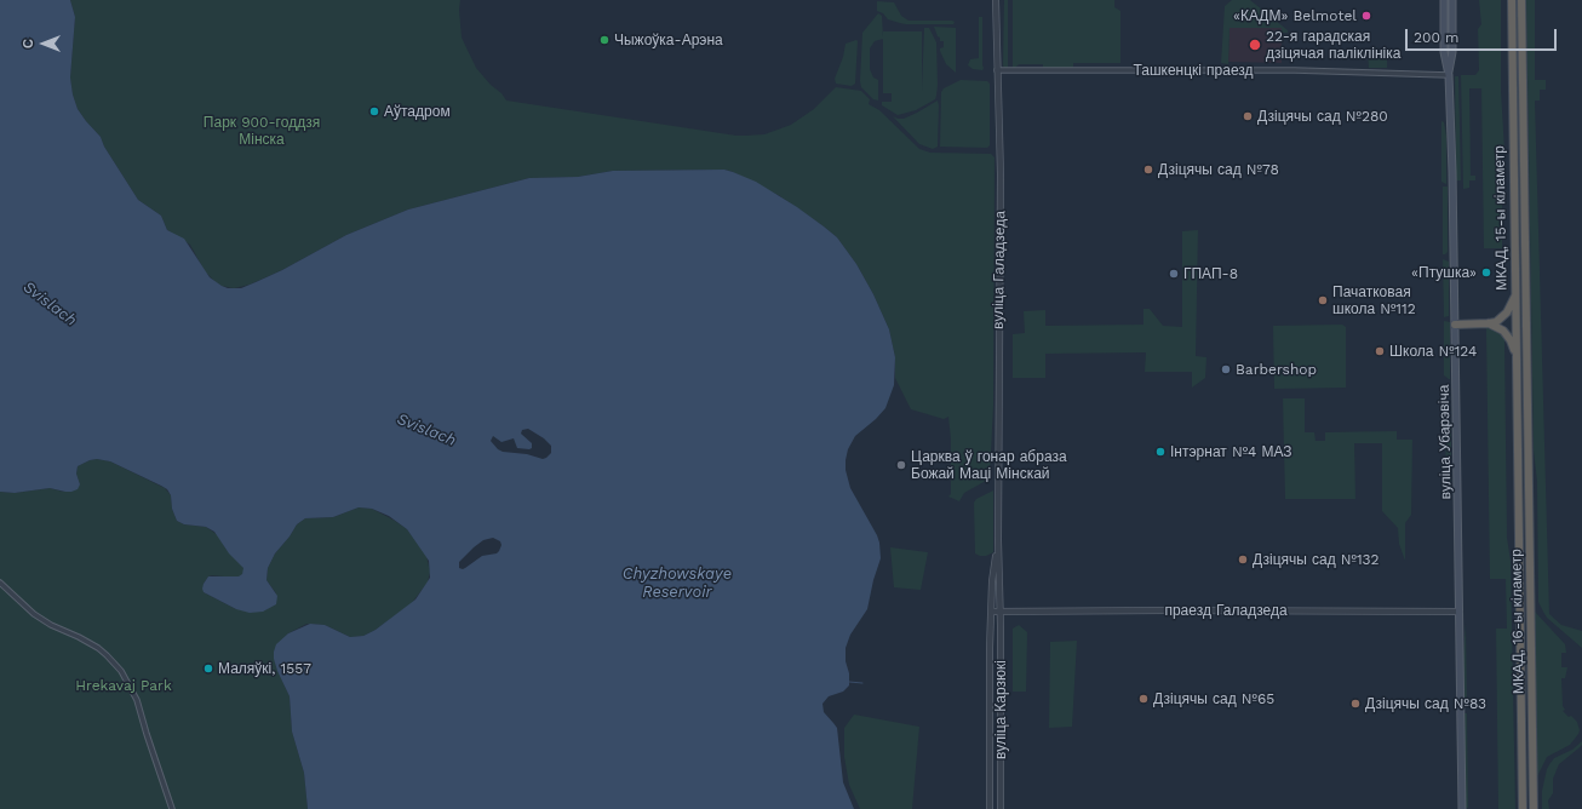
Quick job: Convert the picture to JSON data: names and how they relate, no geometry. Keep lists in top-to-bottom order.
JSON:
{
  "streets": {
    "highway": ["МКАД, 15-ы кіламетр", "МКАД, 16-ы кіламетр"],
    "main road": ["вуліца Убарэвіча"],
    "street": [
      "Ташкенцкі праезд",
      "вуліца Галадзеда",
      "праезд Галадзеда",
      "вуліца Карзюкі"
    ]
  },
  "crossings": [
    ["Ташкенцкі праезд", "вуліца Галадзеда"],
    ["Ташкенцкі праезд", "вуліца Убарэвіча"],
    ["МКАД, 15-ы кіламетр", "МКАД, 16-ы кіламетр"],
    ["вуліца Галадзеда", "праезд Галадзеда"],
    ["вуліца Галадзеда", "вуліца Карзюкі"],
    ["вуліца Убарэвіча", "праезд Галадзеда"],
    ["праезд Галадзеда", "вуліца Карзюкі"]
  ],
  "water": ["Svislach", "Chyzhowskaye Reservoir"],
  "parks": ["Парк 900-годдзя Мінска", "Hrekavaj Park"],
  "places": [
    "«КАДМ» Belmotel",
    "Чыжоўка-Арэна",
    "22-я гарадская дзіцячая паліклініка",
    "Аўтадром",
    "Дзіцячы сад №280",
    "Дзіцячы сад №78",
    "«Птушка»",
    "ГПАП-8",
    "Пачатковая школа №112",
    "Школа №124",
    "Barbershop",
    "Інтэрнат №4 МАЗ",
    "Царква ў гонар абраза Божай Маці Мінскай",
    "Дзіцячы сад №132",
    "Маляўкі, 1557",
    "Дзіцячы сад №65",
    "Дзіцячы сад №83"
  ],
  "scale_bar": "200 m",
  "north": "left"
}
